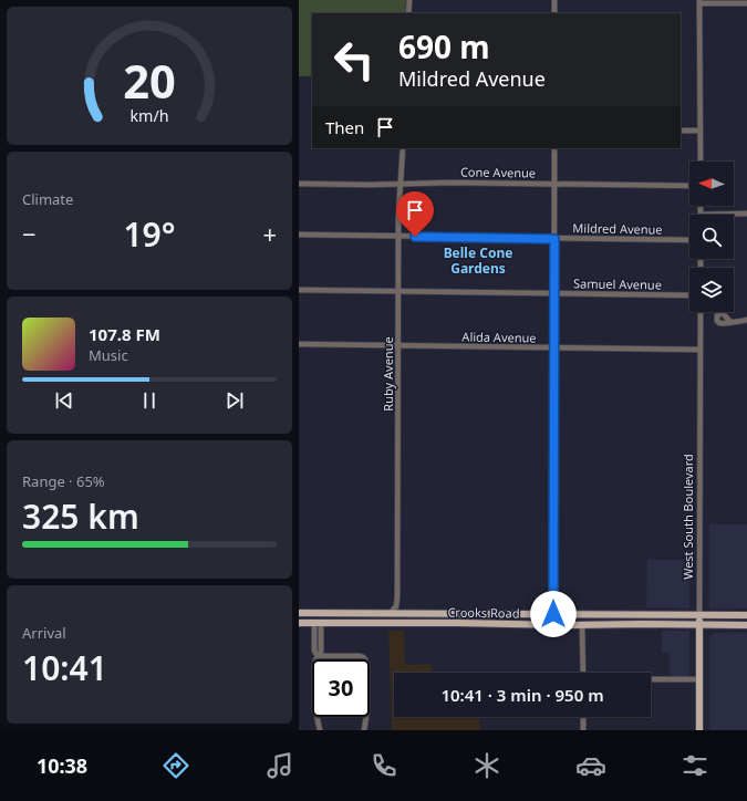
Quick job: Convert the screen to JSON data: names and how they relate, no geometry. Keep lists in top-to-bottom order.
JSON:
{
  "streets": {
    "main road": ["West South Boulevard", "Crooks Road"],
    "street": [
      "Cone Avenue",
      "Mildred Avenue",
      "Samuel Avenue",
      "Alida Avenue",
      "Ruby Avenue"
    ]
  },
  "crossings": [
    ["Cone Avenue", "Ruby Avenue"],
    ["Mildred Avenue", "Ruby Avenue"],
    ["Samuel Avenue", "Ruby Avenue"],
    ["Alida Avenue", "Ruby Avenue"],
    ["Alida Avenue", "West South Boulevard"],
    ["West South Boulevard", "Crooks Road"]
  ],
  "districts": ["Belle Cone Gardens"],
  "north": "left",
  "page": {
    "turn": ["690 m", "Mildred Avenue"],
    "then": "Then",
    "tile": [
      "Climate",
      ["Range · 65%", "325 km"],
      ["Arrival", "10:41"]
    ],
    "heat": ["−", "19°", "+"],
    "song": ["107.8 FM", "Music"],
    "limit": "30",
    "trip": "10:41 · 3 min · 950 m",
    "tabs": "10:38",
    "gauge": ["20", "km/h"]
  }
}
